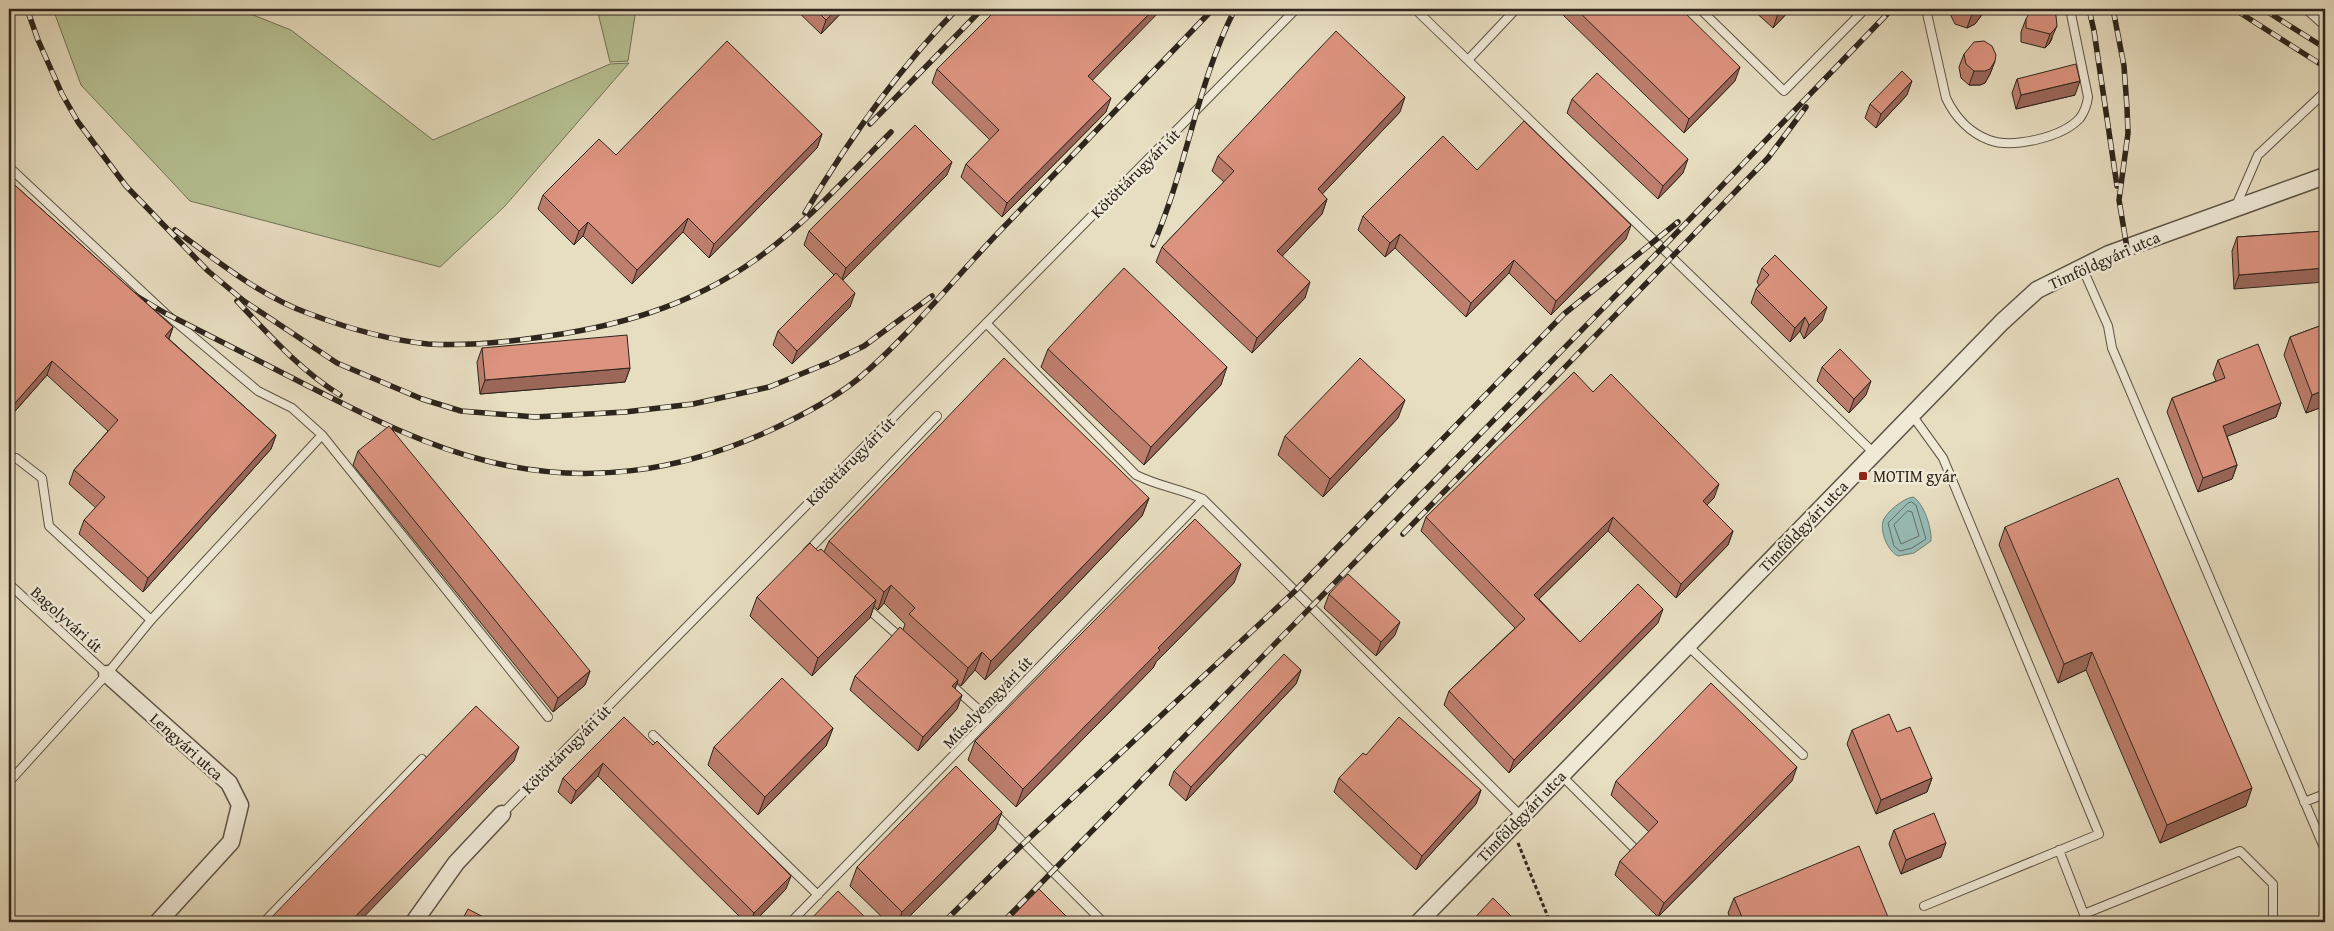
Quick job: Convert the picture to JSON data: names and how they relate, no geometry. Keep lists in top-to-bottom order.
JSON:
{
  "streets": {
    "street": ["Kötöttárugyári út", "Timföldgyári utca", "Lengyári utca"],
    "lane": ["Bagolyvári út", "Műselyemgyári út"]
  },
  "crossings": [
    ["Bagolyvári út", "Lengyári utca"]
  ],
  "places": {
    "transit": ["MOTIM gyár"]
  }
}
